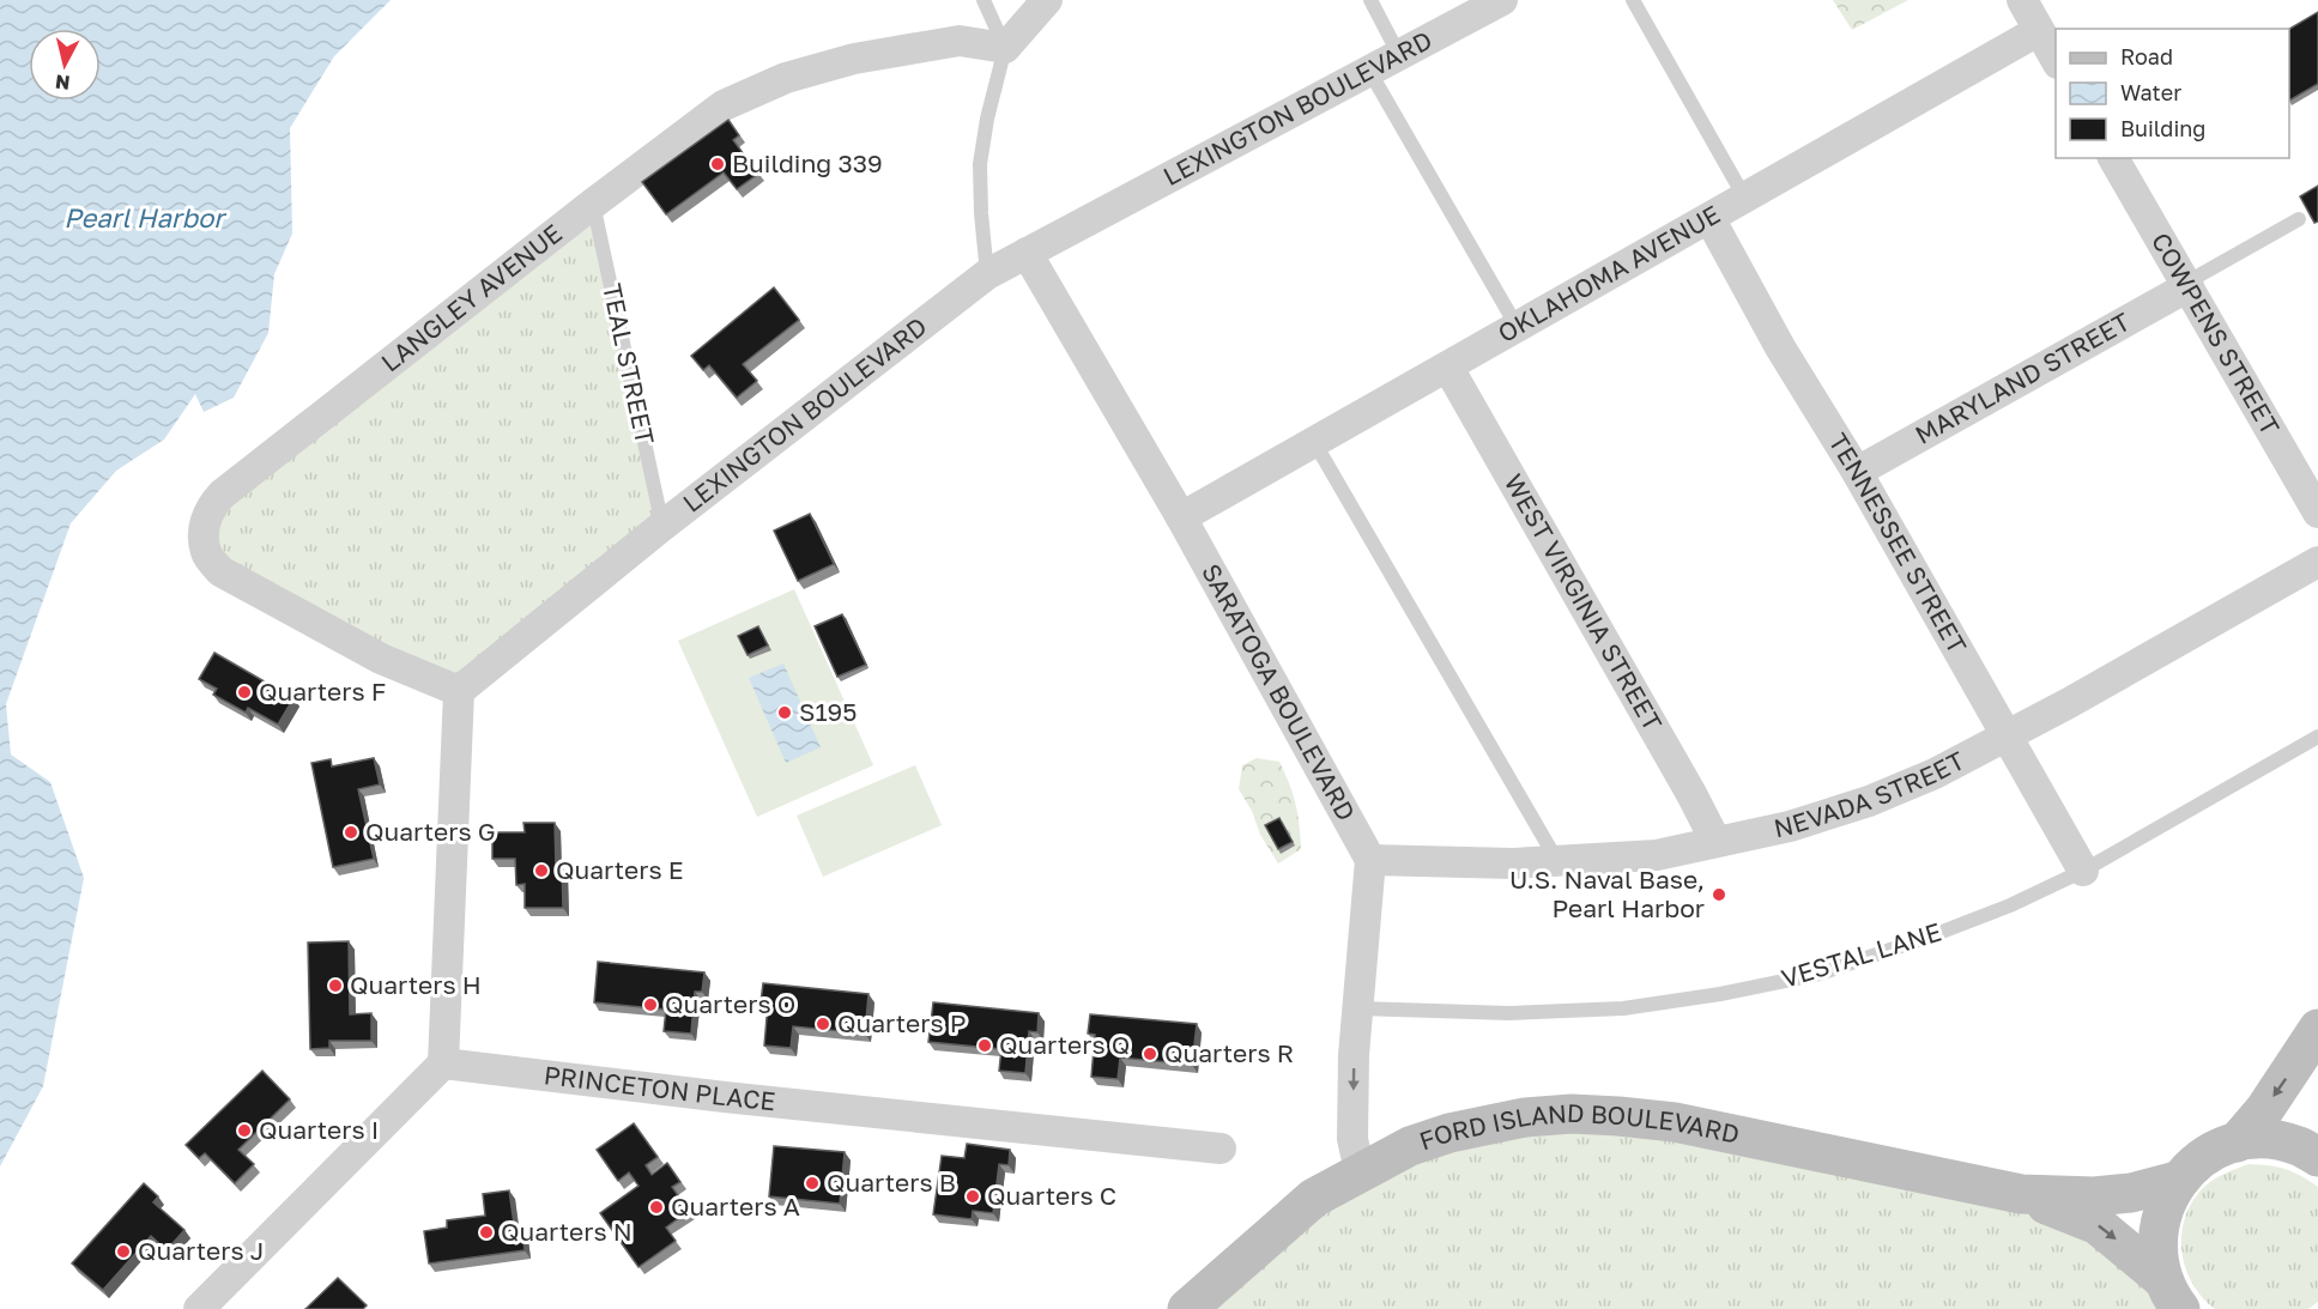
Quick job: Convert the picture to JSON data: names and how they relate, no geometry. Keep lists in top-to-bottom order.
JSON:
{
  "streets": {
    "street": [
      "LEXINGTON BOULEVARD",
      "OKLAHOMA AVENUE",
      "LANGLEY AVENUE",
      "COWPENS STREET",
      "MARYLAND STREET",
      "TENNESSEE STREET",
      "WEST VIRGINIA STREET",
      "SARATOGA BOULEVARD",
      "NEVADA STREET",
      "PRINCETON PLACE",
      "FORD ISLAND BOULEVARD"
    ],
    "lane": ["TEAL STREET", "VESTAL LANE"]
  },
  "crossings": [
    ["LEXINGTON BOULEVARD", "LANGLEY AVENUE"],
    ["LEXINGTON BOULEVARD", "TEAL STREET"],
    ["LEXINGTON BOULEVARD", "SARATOGA BOULEVARD"],
    ["OKLAHOMA AVENUE", "TENNESSEE STREET"],
    ["OKLAHOMA AVENUE", "WEST VIRGINIA STREET"],
    ["OKLAHOMA AVENUE", "SARATOGA BOULEVARD"],
    ["LANGLEY AVENUE", "TEAL STREET"],
    ["COWPENS STREET", "MARYLAND STREET"],
    ["MARYLAND STREET", "TENNESSEE STREET"],
    ["TENNESSEE STREET", "NEVADA STREET"],
    ["TENNESSEE STREET", "VESTAL LANE"],
    ["WEST VIRGINIA STREET", "NEVADA STREET"],
    ["SARATOGA BOULEVARD", "NEVADA STREET"]
  ],
  "water": ["Pearl Harbor"],
  "places": [
    "Building 339",
    "Quarters F",
    "S195",
    "Quarters G",
    "Quarters E",
    "U.S. Naval Base, Pearl Harbor",
    "Quarters H",
    "Quarters O",
    "Quarters P",
    "Quarters Q",
    "Quarters R",
    "Quarters I",
    "Quarters B",
    "Quarters C",
    "Quarters A",
    "Quarters N",
    "Quarters J"
  ],
  "legend": ["Road", "Water", "Building"],
  "north": "bottom"
}
